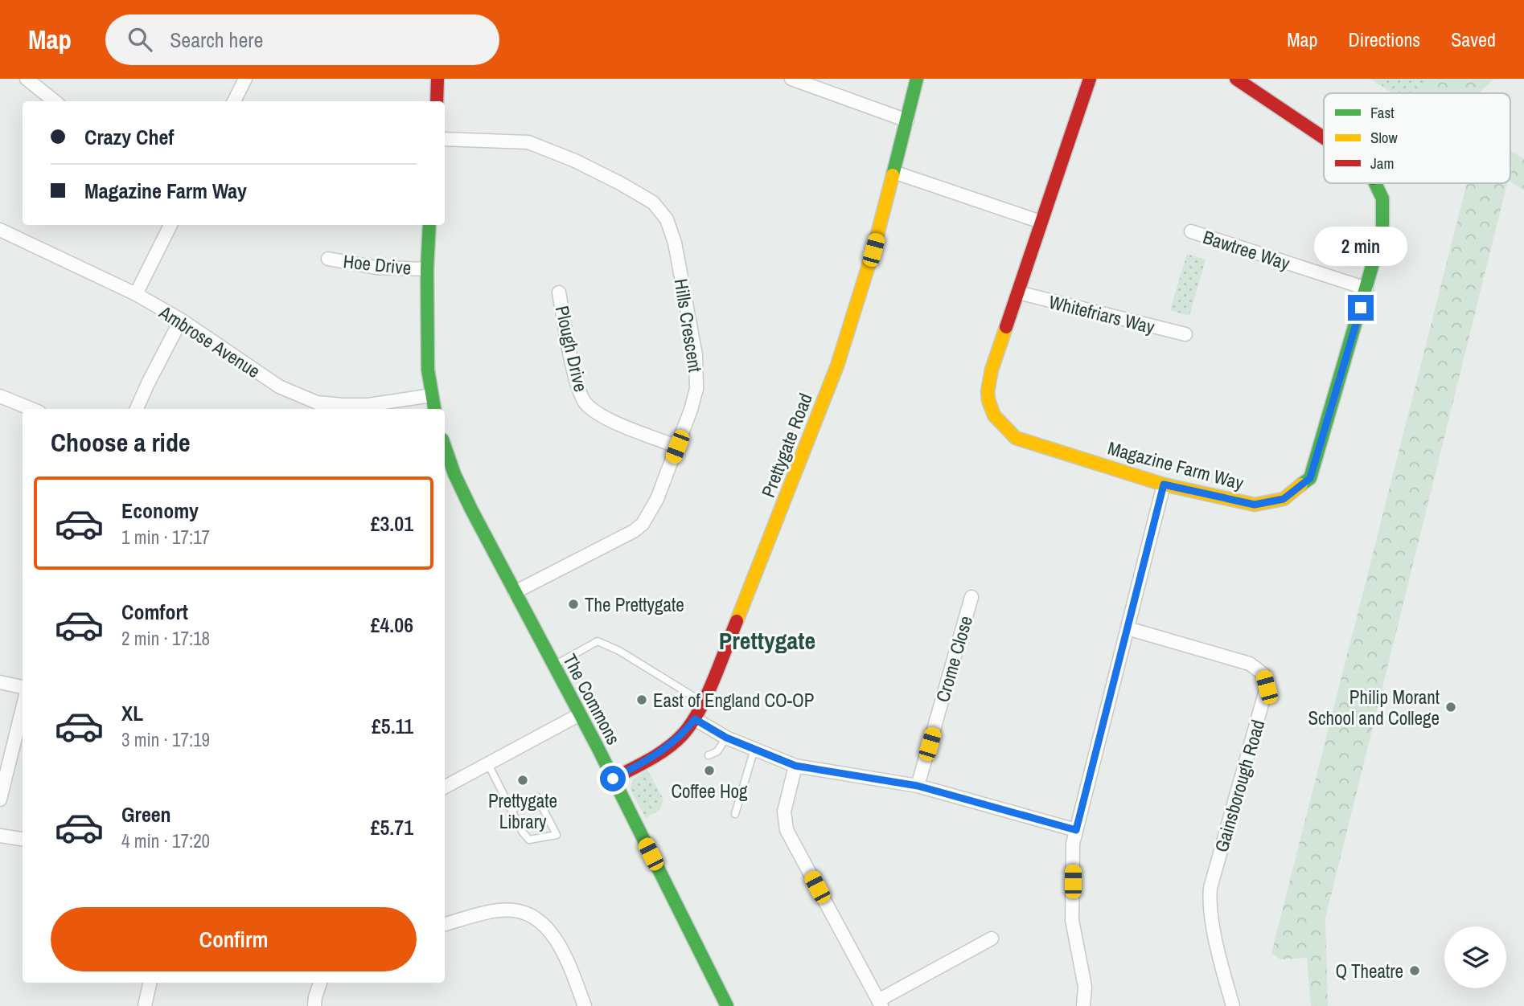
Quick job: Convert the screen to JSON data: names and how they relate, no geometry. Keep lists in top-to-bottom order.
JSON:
{
  "streets": {
    "street": [
      "Bawtree Way",
      "Hoe Drive",
      "Whitefriars Way",
      "Hills Crescent",
      "Ambrose Avenue",
      "Plough Drive",
      "Prettygate Road",
      "Magazine Farm Way",
      "Crome Close",
      "The Commons",
      "Gainsborough Road"
    ]
  },
  "crossings": [
    ["Bawtree Way", "Magazine Farm Way"],
    ["Whitefriars Way", "Magazine Farm Way"],
    ["Hills Crescent", "Plough Drive"],
    ["Hills Crescent", "The Commons"],
    ["Prettygate Road", "The Commons"]
  ],
  "districts": ["Prettygate"],
  "places": [
    "The Prettygate",
    "East of England CO-OP",
    "Philip Morant School and College",
    "Coffee Hog",
    "Prettygate Library",
    "Q Theatre"
  ],
  "legend": ["Fast", "Slow", "Jam"],
  "page": {
    "header": "Map",
    "search": "Search here",
    "nav": ["Map", "Directions", "Saved"],
    "banner": ["Crazy Chef", "Magazine Farm Way"],
    "bubble": "2 min",
    "heading": "Choose a ride",
    "list": [
      {
        "name": "Economy",
        "note": "1 min · 17:17",
        "value": "£3.01"
      },
      {
        "name": "Comfort",
        "note": "2 min · 17:18",
        "value": "£4.06"
      },
      {
        "name": "XL",
        "note": "3 min · 17:19",
        "value": "£5.11"
      },
      {
        "name": "Green",
        "note": "4 min · 17:20",
        "value": "£5.71"
      }
    ],
    "buttons": "Confirm"
  }
}
